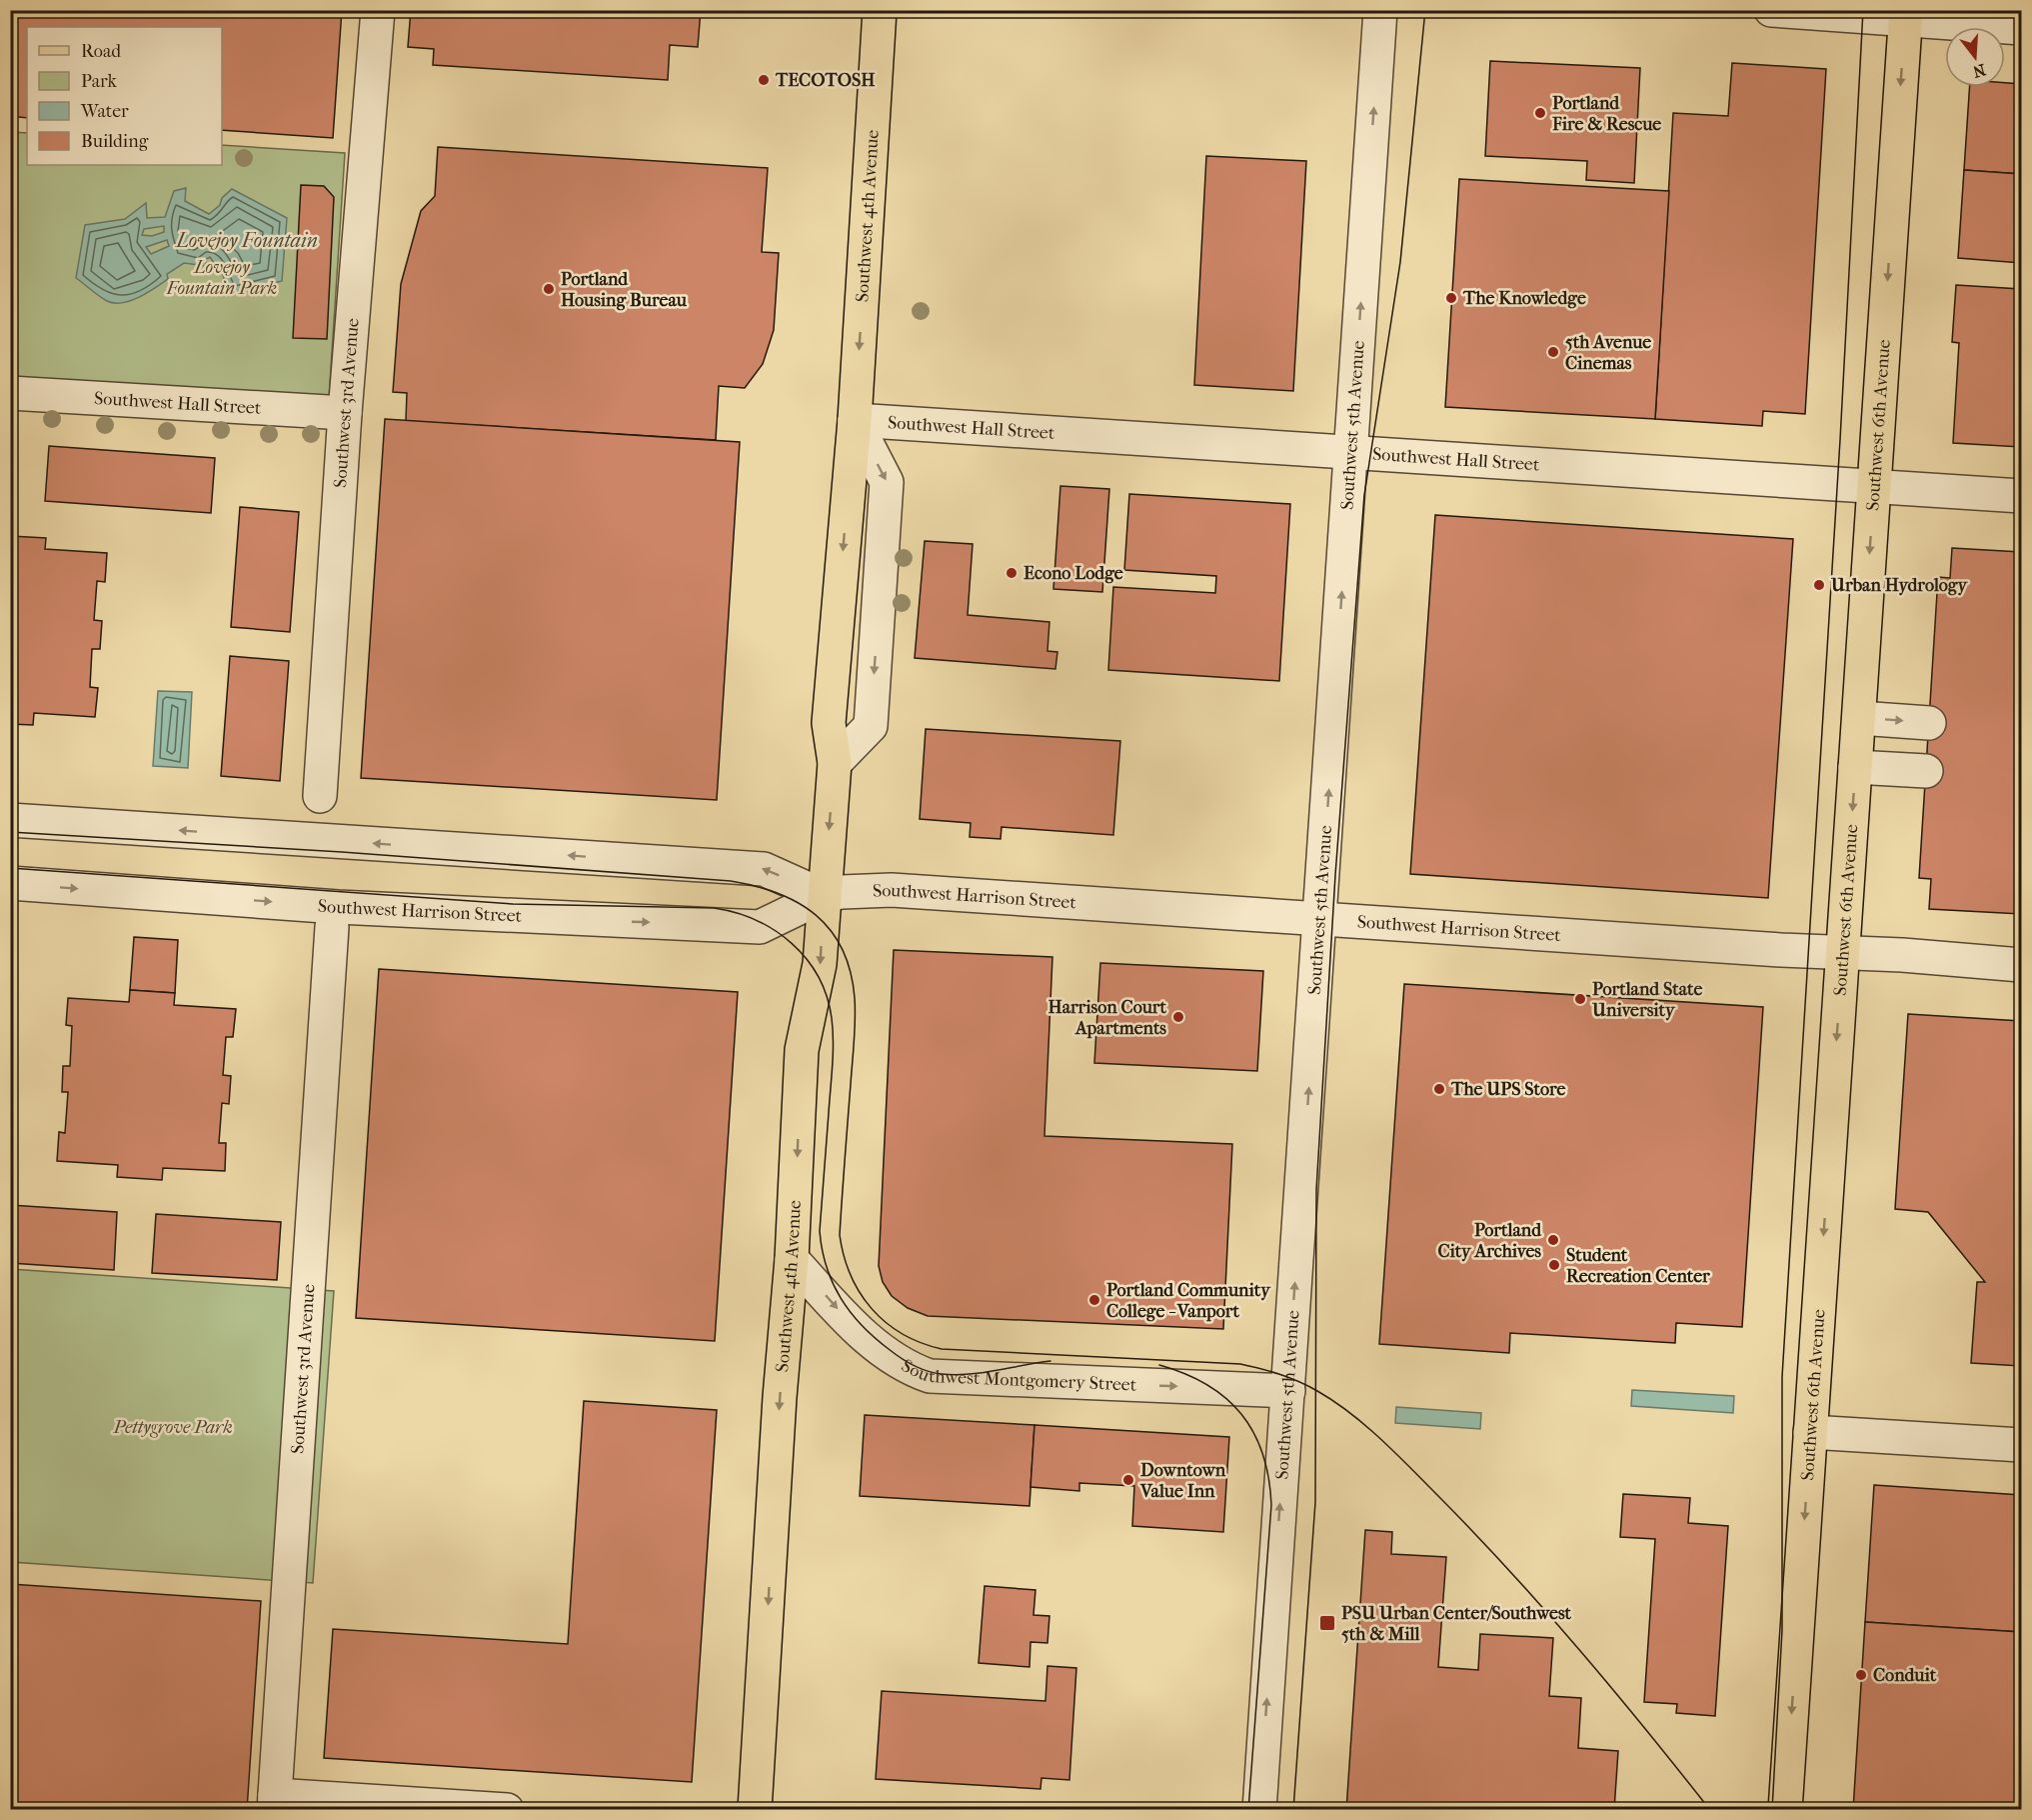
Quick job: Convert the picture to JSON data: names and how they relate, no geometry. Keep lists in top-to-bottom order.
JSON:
{
  "streets": {
    "main road": ["Southwest 4th Avenue", "Southwest 6th Avenue"],
    "street": [
      "Southwest Hall Street",
      "Southwest 3rd Avenue",
      "Southwest 5th Avenue",
      "Southwest Harrison Street",
      "Southwest Montgomery Street"
    ]
  },
  "crossings": [
    ["Southwest 4th Avenue", "Southwest Hall Street"],
    ["Southwest 4th Avenue", "Southwest Harrison Street"],
    ["Southwest 4th Avenue", "Southwest Montgomery Street"],
    ["Southwest Hall Street", "Southwest 3rd Avenue"],
    ["Southwest Hall Street", "Southwest 5th Avenue"],
    ["Southwest Hall Street", "Southwest 6th Avenue"],
    ["Southwest 5th Avenue", "Southwest Harrison Street"],
    ["Southwest 5th Avenue", "Southwest Montgomery Street"],
    ["Southwest 6th Avenue", "Southwest Harrison Street"]
  ],
  "one_way": [
    "Southwest 4th Avenue",
    "Southwest 5th Avenue",
    "Southwest 6th Avenue",
    "Southwest Montgomery Street"
  ],
  "water": ["Lovejoy Fountain"],
  "parks": ["Lovejoy Fountain Park", "Pettygrove Park"],
  "places": {
    "other": [
      "TECOTOSH",
      "Portland Fire & Rescue",
      "Portland Housing Bureau",
      "The Knowledge",
      "5th Avenue Cinemas",
      "Econo Lodge",
      "Urban Hydrology",
      "Portland State University",
      "Harrison Court Apartments",
      "The UPS Store",
      "Portland City Archives",
      "Student Recreation Center",
      "Portland Community College - Vanport",
      "Downtown Value Inn",
      "Conduit"
    ],
    "transit": ["PSU Urban Center/Southwest 5th & Mill"]
  },
  "legend": [
    "Road",
    "Park",
    "Water",
    "Building"
  ],
  "north": "bottom"
}
